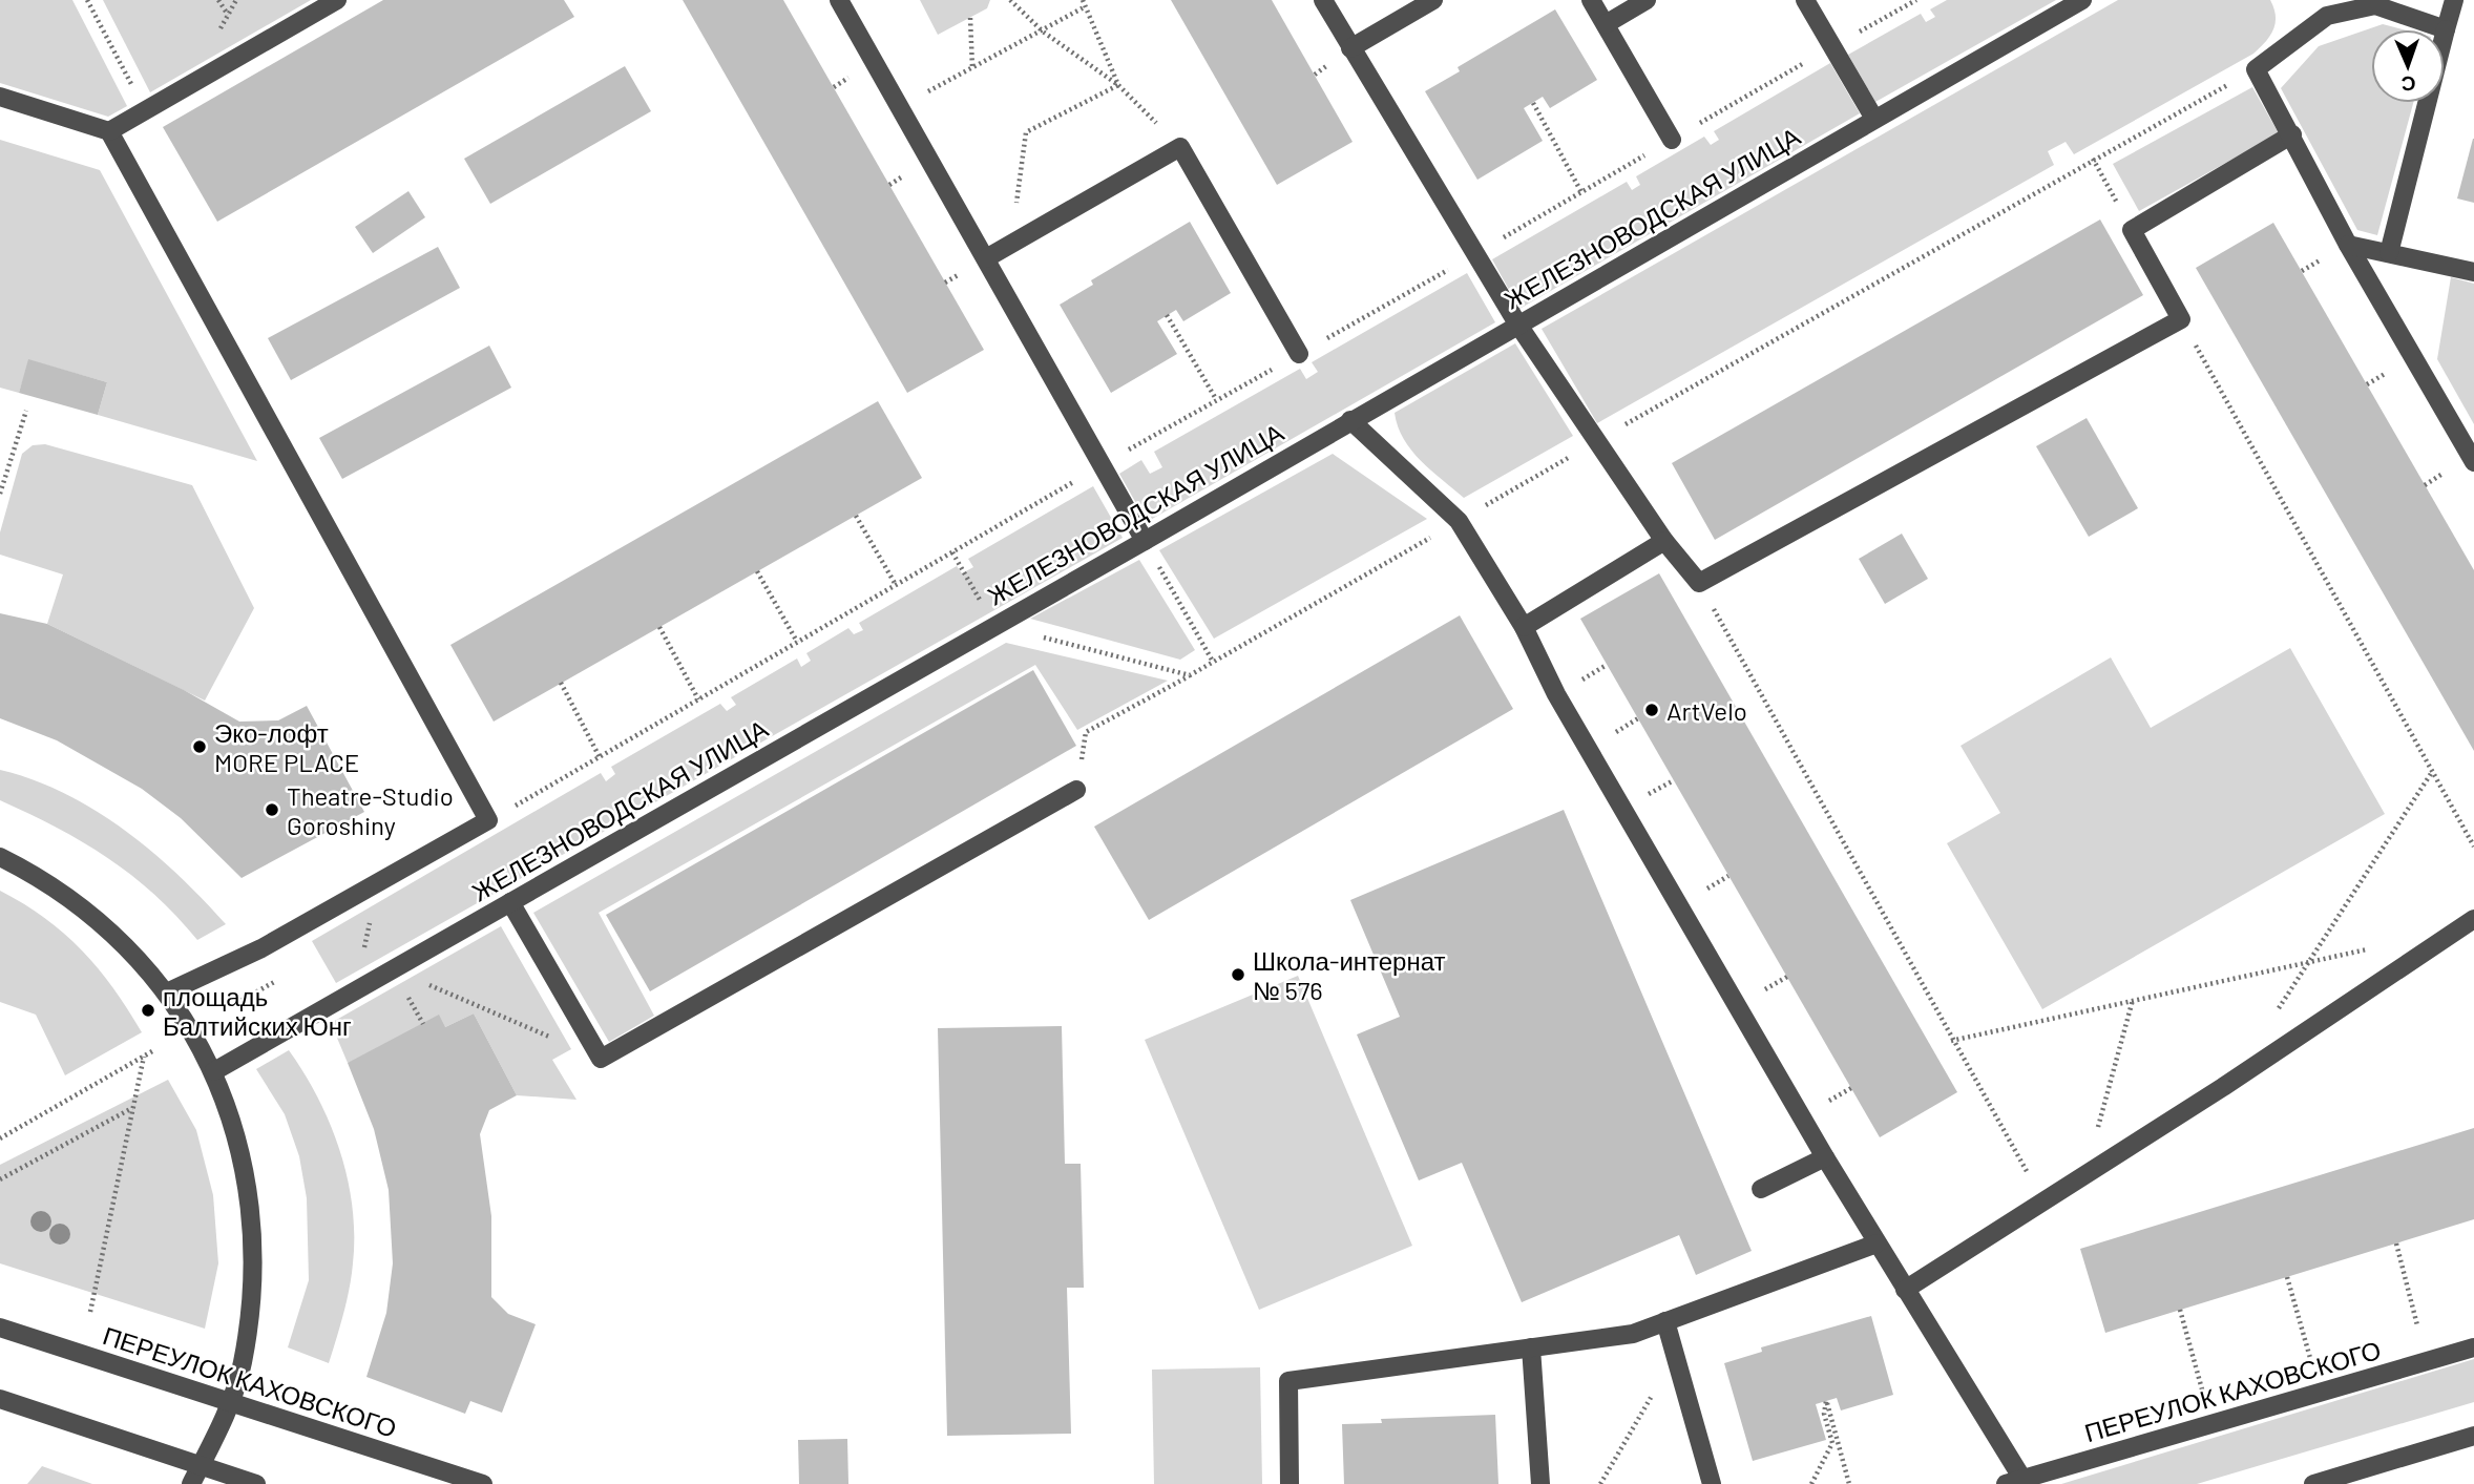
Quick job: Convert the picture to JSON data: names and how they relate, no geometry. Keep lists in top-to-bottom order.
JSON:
{
  "streets": {
    "street": ["ЖЕЛЕЗНОВОДСКАЯ УЛИЦА", "ПЕРЕУЛОК КАХОВСКОГО"]
  },
  "places": [
    "ArtVelo",
    "Эко-лофт MORE PLACE",
    "Theatre-Studio Goroshiny",
    "Школа-интернат № 576",
    "площадь Балтийских Юнг"
  ],
  "north": "bottom"
}
